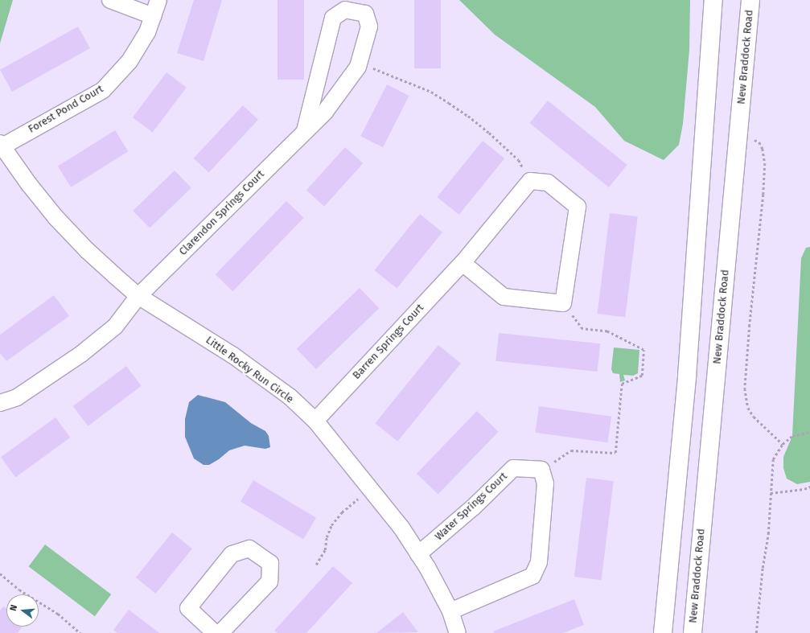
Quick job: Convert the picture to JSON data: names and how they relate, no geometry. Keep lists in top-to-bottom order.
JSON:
{
  "streets": {
    "main road": ["New Braddock Road"],
    "street": [
      "Forest Pond Court",
      "Clarendon Springs Court",
      "Barren Springs Court",
      "Little Rocky Run Circle",
      "Water Springs Court"
    ]
  },
  "crossings": [
    ["Forest Pond Court", "Little Rocky Run Circle"],
    ["Clarendon Springs Court", "Little Rocky Run Circle"],
    ["Barren Springs Court", "Little Rocky Run Circle"],
    ["Little Rocky Run Circle", "Water Springs Court"]
  ],
  "north": "left"
}
